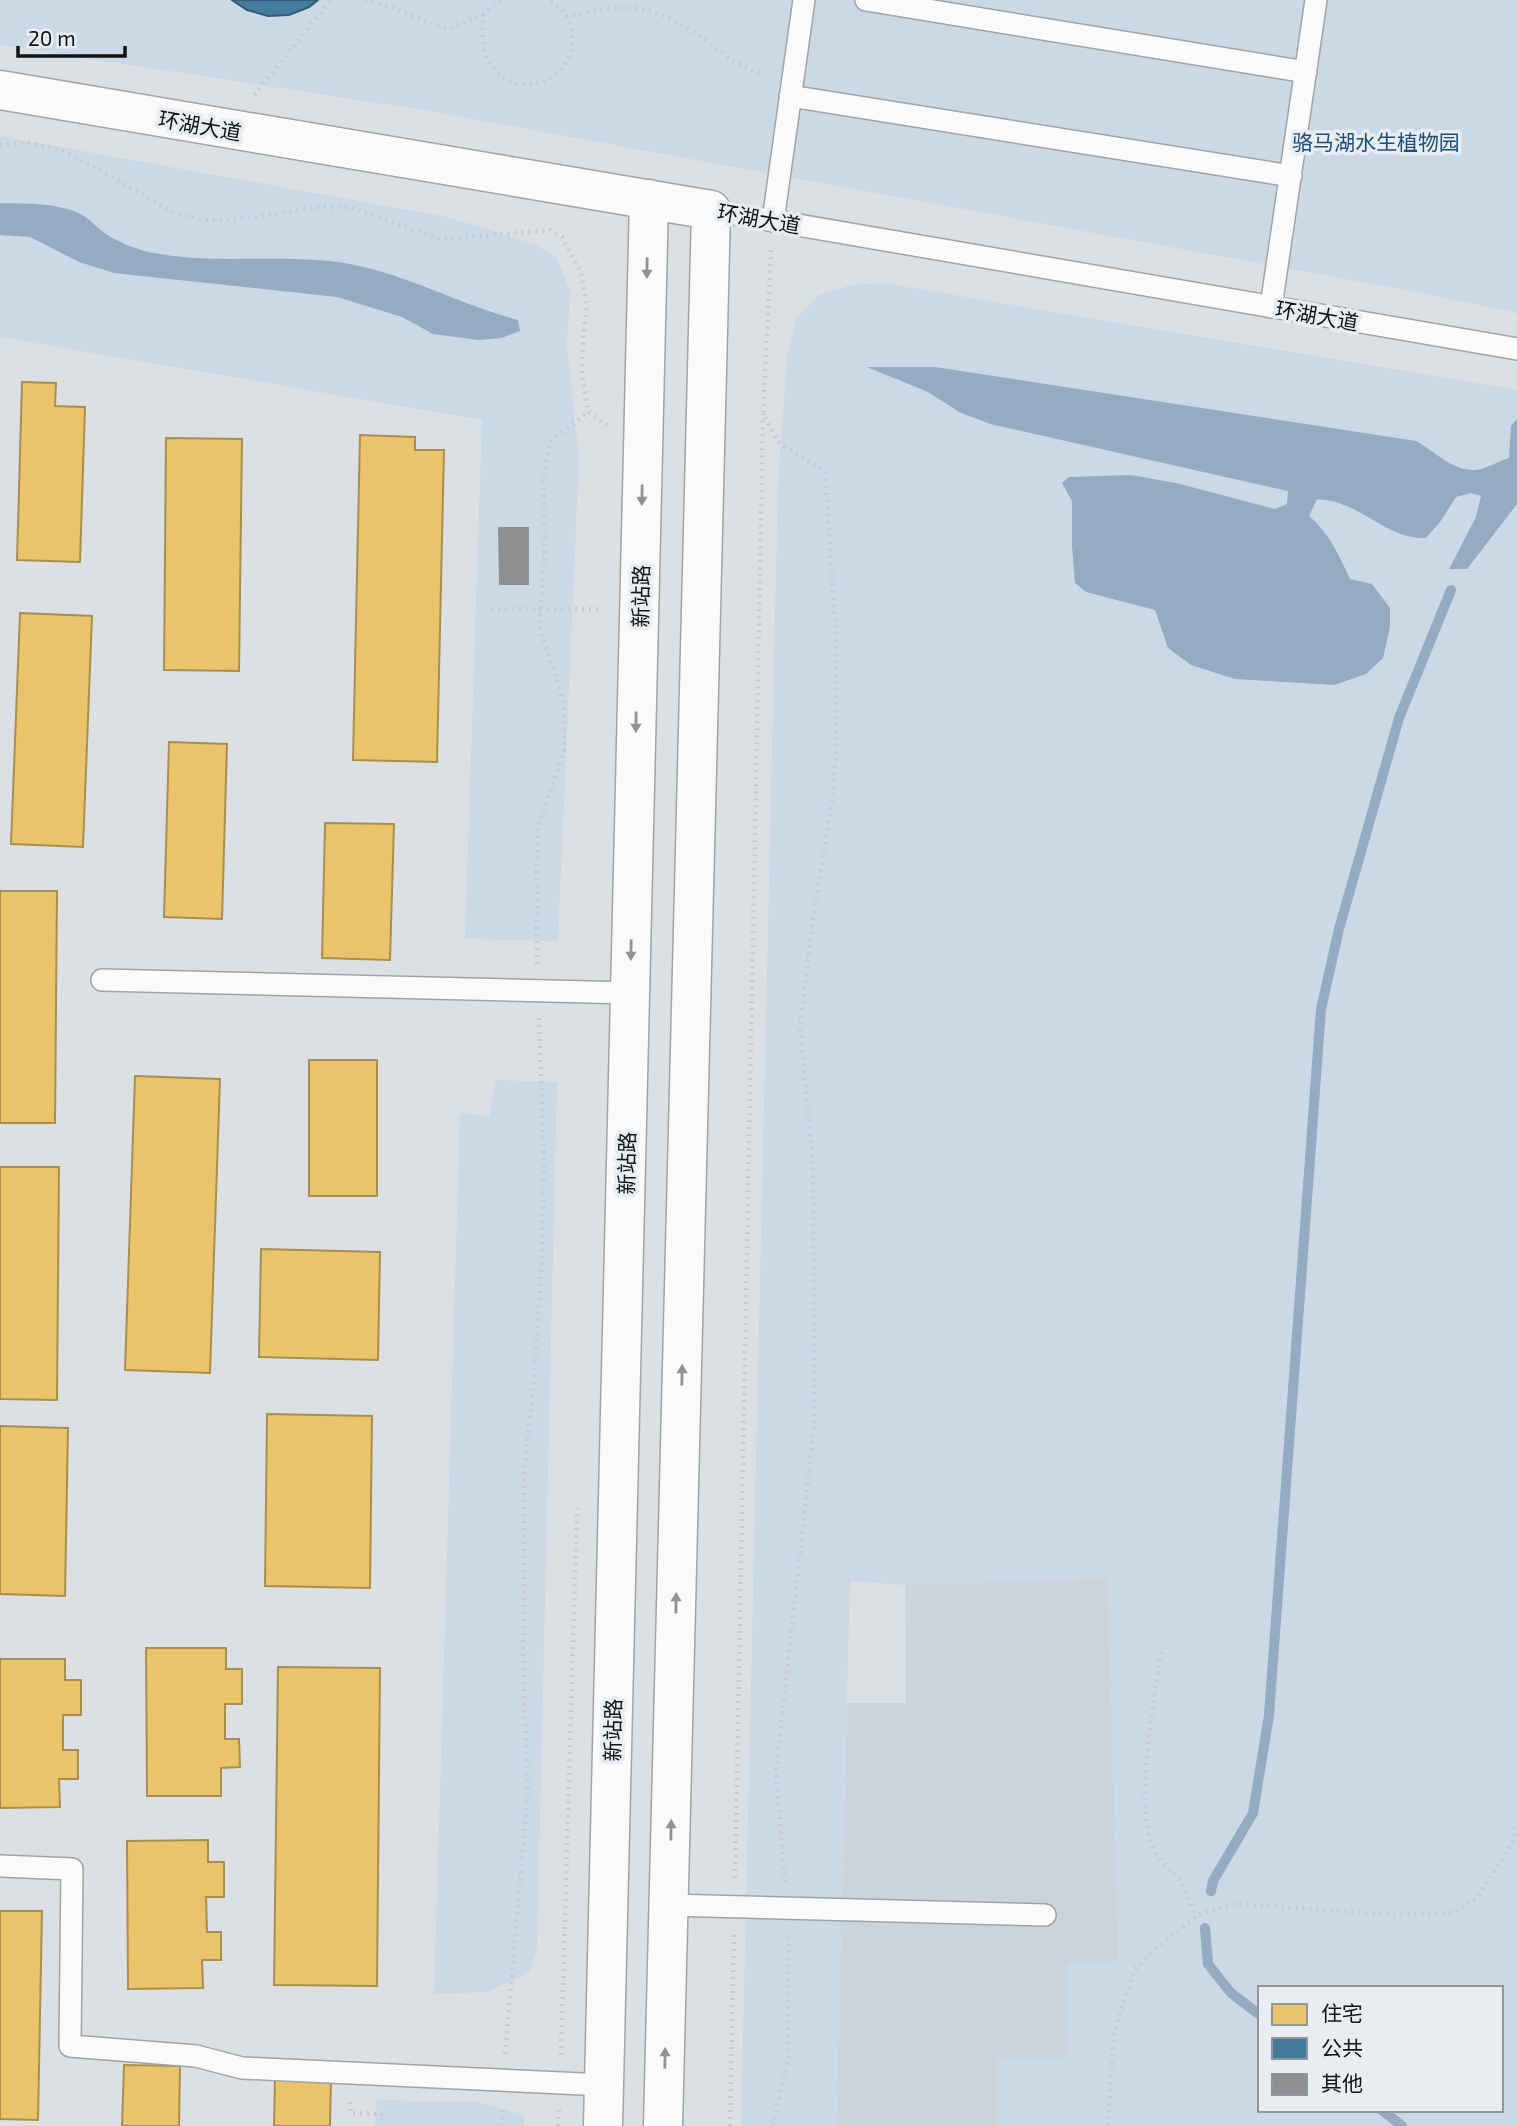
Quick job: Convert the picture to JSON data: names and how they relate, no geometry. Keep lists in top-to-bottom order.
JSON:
{
  "streets": {
    "street": ["环湖大道", "新站路"]
  },
  "crossings": [
    ["环湖大道", "新站路"]
  ],
  "parks": ["骆马湖水生植物园"],
  "legend": ["住宅", "公共", "其他"],
  "scale_bar": "20 m"
}
